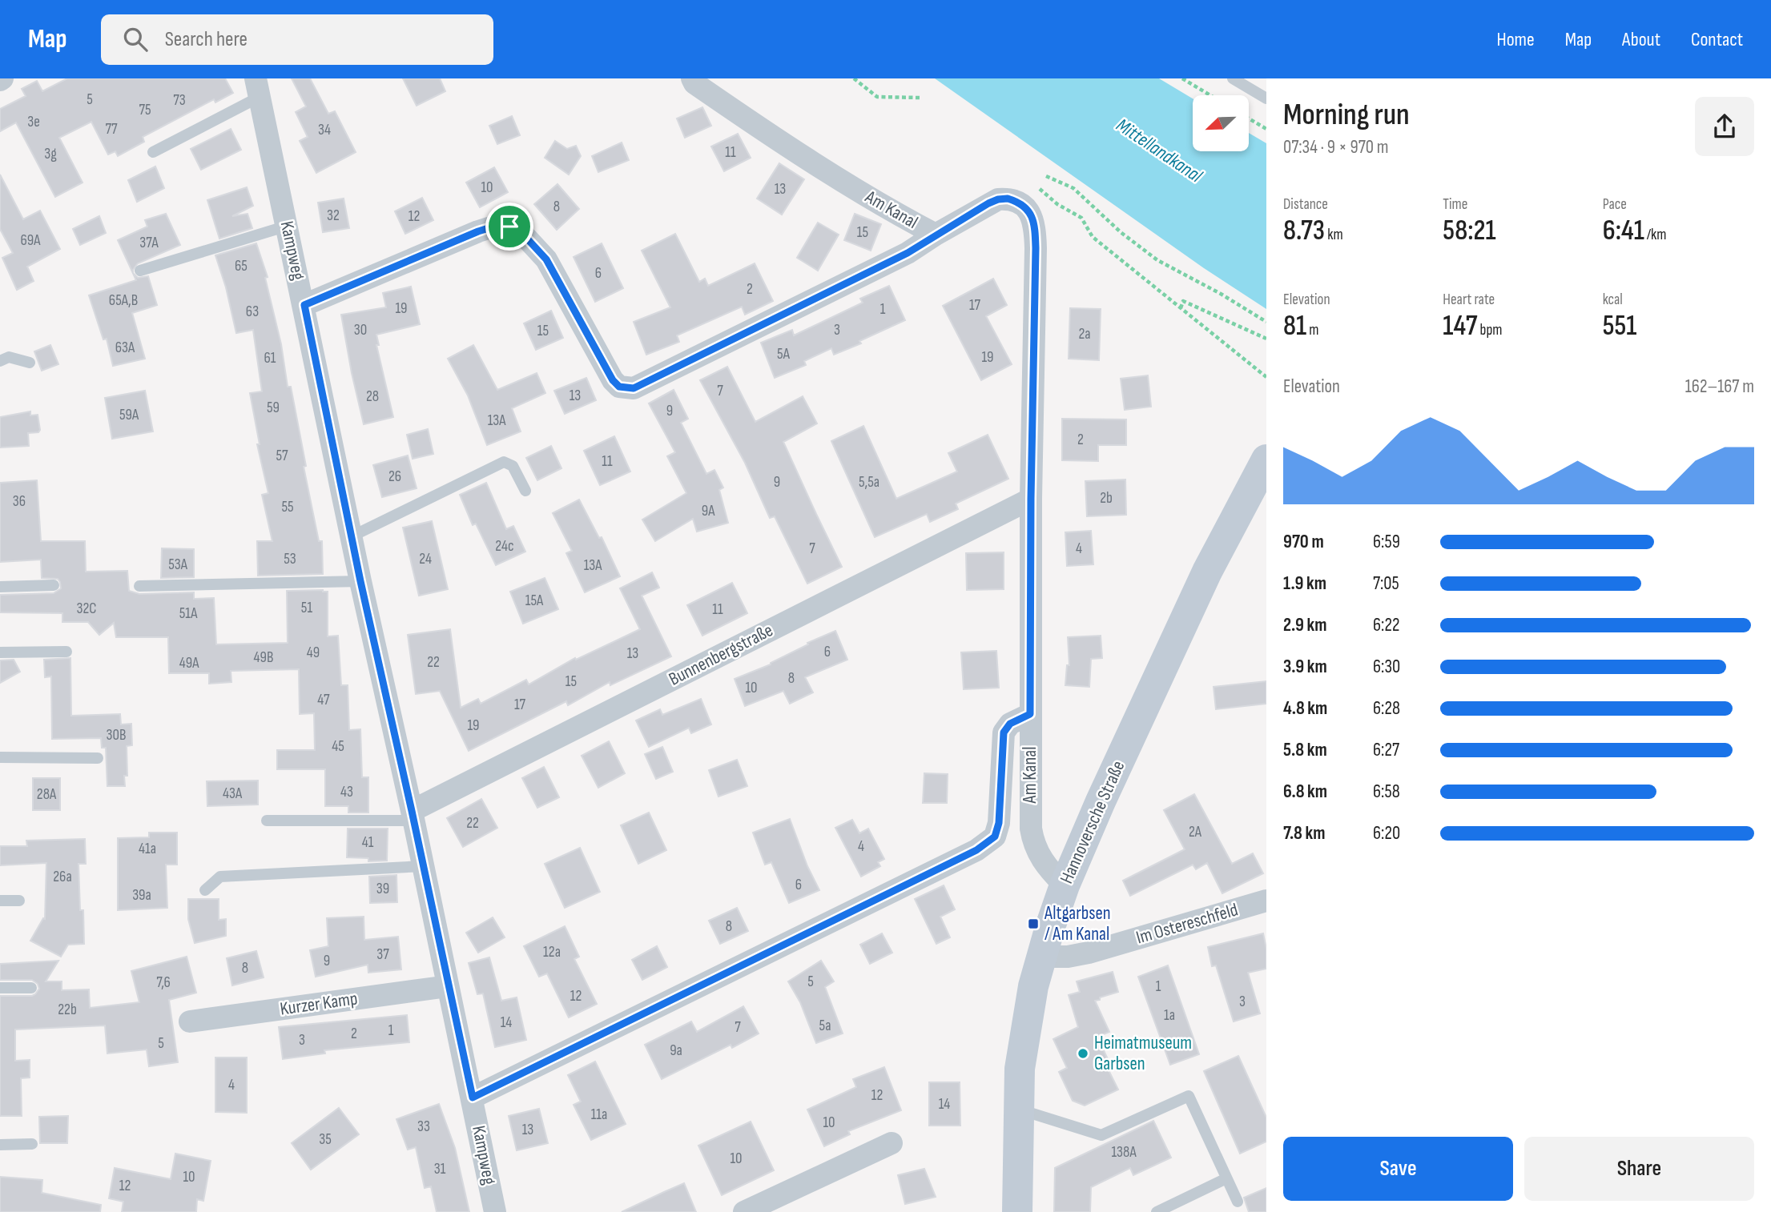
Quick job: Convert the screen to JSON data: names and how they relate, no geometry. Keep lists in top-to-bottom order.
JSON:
{
  "streets": {
    "main road": ["Hannoversche Straße"],
    "street": [
      "Am Kanal",
      "Kampweg",
      "Bunnenbergstraße",
      "Im Ostereschfeld",
      "Kurzer Kamp"
    ]
  },
  "crossings": [
    ["Am Kanal", "Bunnenbergstraße"],
    ["Am Kanal", "Hannoversche Straße"],
    ["Kampweg", "Bunnenbergstraße"],
    ["Kampweg", "Kurzer Kamp"],
    ["Hannoversche Straße", "Im Ostereschfeld"]
  ],
  "water": ["Mittellandkanal"],
  "places": {
    "transit": ["Altgarbsen / Am Kanal"],
    "other": ["Heimatmuseum Garbsen"]
  },
  "house_numbers": [
    "5",
    "73",
    "75",
    "3e",
    "77",
    "34",
    "11",
    "3g",
    "10",
    "13",
    "8",
    "32",
    "12",
    "15",
    "69A",
    "37A",
    "65",
    "6",
    "2",
    "65A,B",
    "17",
    "19",
    "1",
    "63",
    "30",
    "3",
    "15",
    "2a",
    "63A",
    "5A",
    "19",
    "61",
    "7",
    "13",
    "28",
    "59",
    "9",
    "59A",
    "13A",
    "2",
    "57",
    "11",
    "26",
    "9",
    "5,5a",
    "2b",
    "36",
    "55",
    "9A",
    "24c",
    "7",
    "4",
    "53",
    "24",
    "53A",
    "13A",
    "15A",
    "51",
    "32C",
    "11",
    "51A",
    "6",
    "49",
    "13",
    "49B",
    "22",
    "49A",
    "8",
    "15",
    "10",
    "47",
    "17",
    "19",
    "30B",
    "45",
    "43",
    "43A",
    "28A",
    "22",
    "2A",
    "41",
    "4",
    "41a",
    "26a",
    "6",
    "39",
    "39a",
    "8",
    "12a",
    "37",
    "9",
    "8",
    "5",
    "7,6",
    "1",
    "12",
    "3",
    "22b",
    "1a",
    "14",
    "5a",
    "7",
    "1",
    "2",
    "3",
    "5",
    "9a",
    "4",
    "12",
    "14",
    "11a",
    "10",
    "33",
    "13",
    "35",
    "138A",
    "10",
    "31",
    "10",
    "12"
  ],
  "north": "bottom left",
  "page": {
    "header": "Map",
    "search": "Search here",
    "nav": [
      "Home",
      "Map",
      "About",
      "Contact"
    ],
    "heading": ["Morning run", "07:34 · 9 × 970 m"],
    "stats": [
      ["Distance", "8.73 km"],
      ["Time", "58:21"],
      ["Pace", "6:41 /km"],
      ["Elevation", "81 m"],
      ["Heart rate", "147 bpm"],
      ["kcal", "551"]
    ],
    "chart": ["Elevation", "162–167 m"],
    "list": [
      {
        "name": "970 m",
        "note": "6:59"
      },
      {
        "name": "1.9 km",
        "note": "7:05"
      },
      {
        "name": "2.9 km",
        "note": "6:22"
      },
      {
        "name": "3.9 km",
        "note": "6:30"
      },
      {
        "name": "4.8 km",
        "note": "6:28"
      },
      {
        "name": "5.8 km",
        "note": "6:27"
      },
      {
        "name": "6.8 km",
        "note": "6:58"
      },
      {
        "name": "7.8 km",
        "note": "6:20"
      }
    ],
    "buttons": ["Save", "Share"]
  }
}
